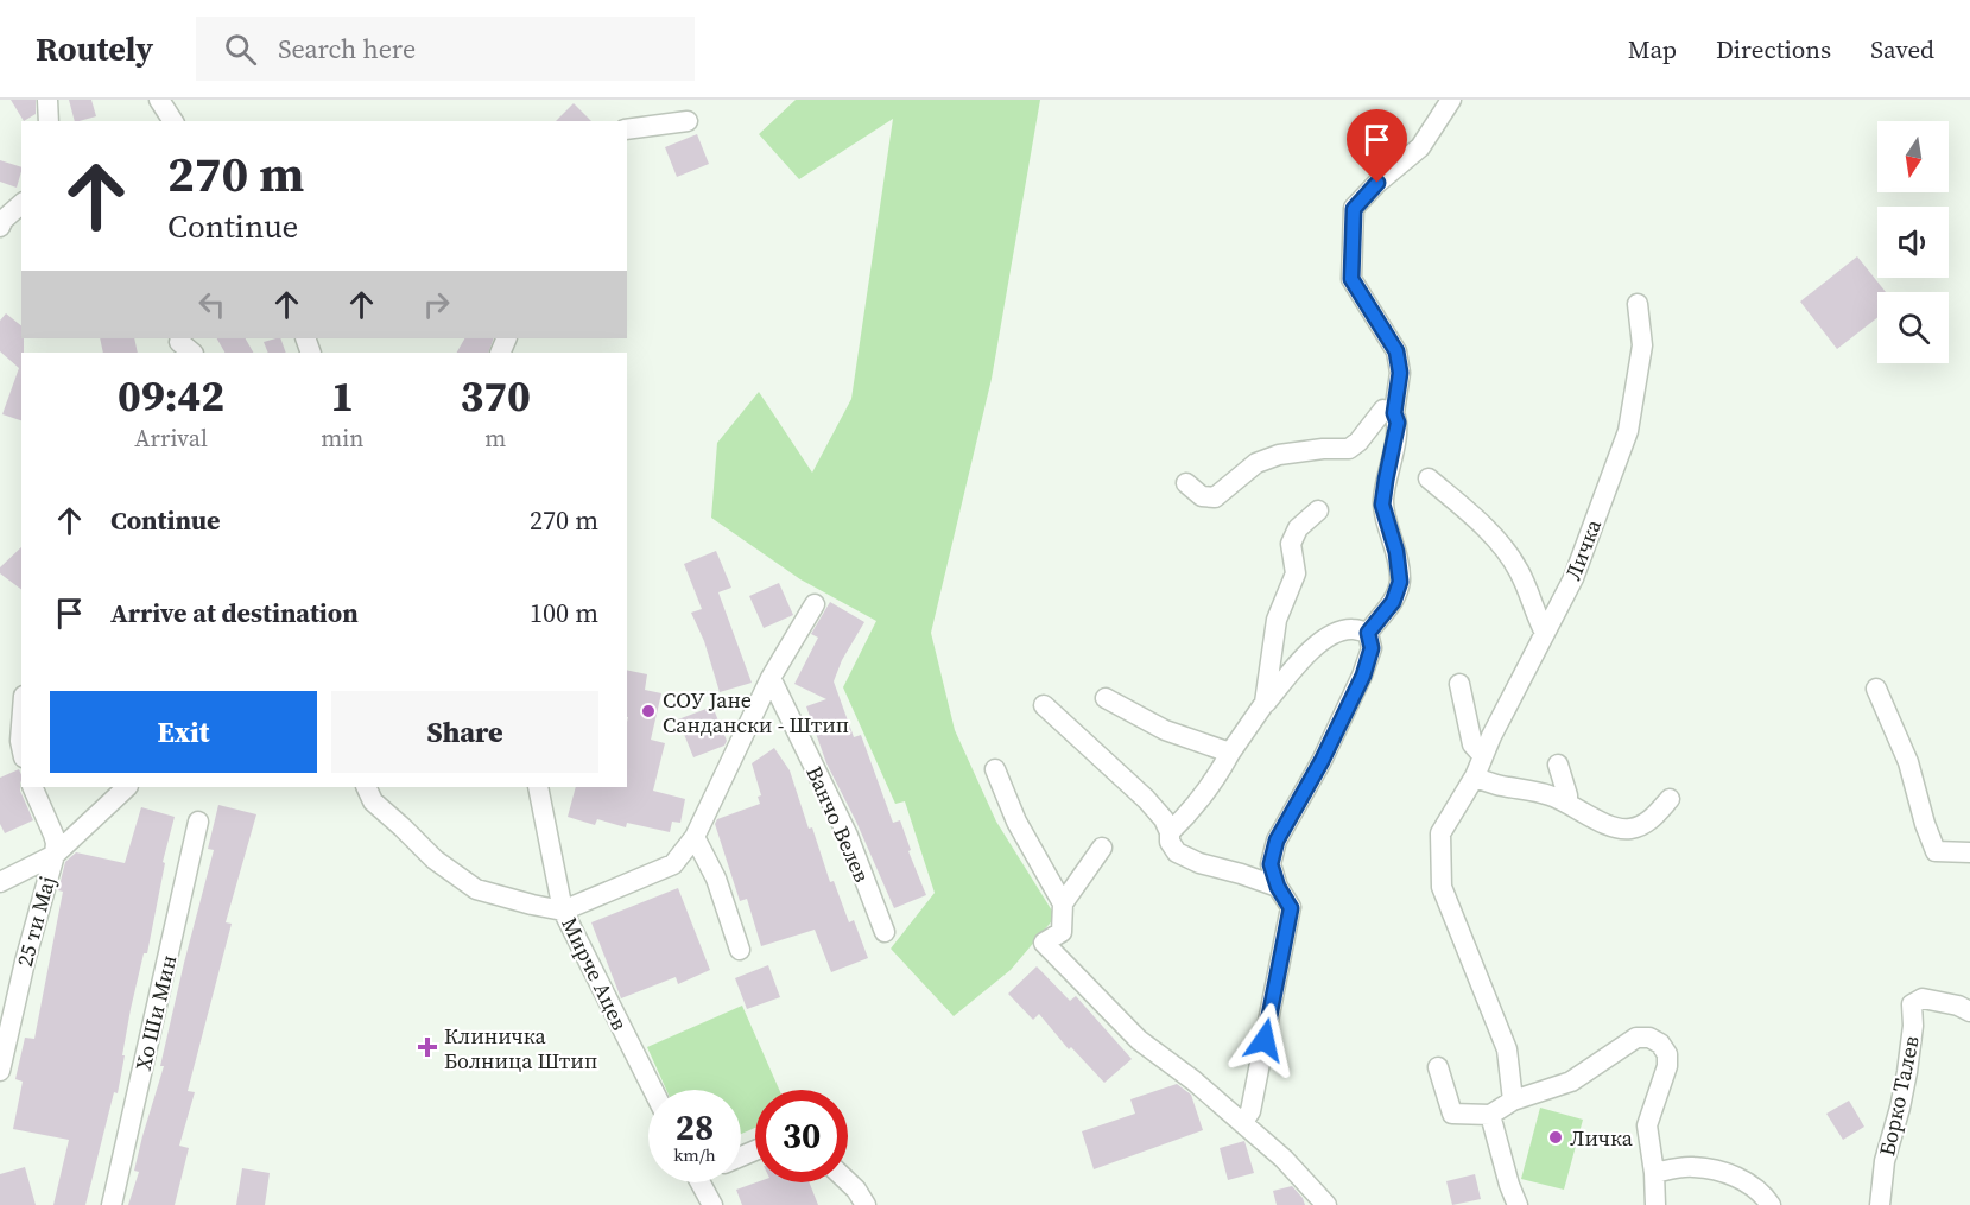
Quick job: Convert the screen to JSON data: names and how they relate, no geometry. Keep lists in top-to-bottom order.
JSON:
{
  "streets": {
    "street": [
      "Личка",
      "Ванчо Велев",
      "25 ти Мај",
      "Мирче Ацев",
      "Хо Ши Мин",
      "Борко Талев"
    ]
  },
  "places": {
    "other": ["СОУ Јане Сандански - Штип", "Личка"],
    "health": ["Клиничка Болница Штип"]
  },
  "north": "bottom",
  "page": {
    "header": "Routely",
    "search": "Search here",
    "nav": ["Map", "Directions", "Saved"],
    "turn": ["270 m", "Continue"],
    "eta": [
      "09:42",
      "Arrival",
      "1",
      "min",
      "370",
      "m"
    ],
    "list": [
      {
        "name": "Continue",
        "value": "270 m"
      },
      {
        "name": "Arrive at destination",
        "value": "100 m"
      }
    ],
    "buttons": ["Exit", "Share"],
    "speed": "28 km/h",
    "limit": "30"
  }
}
